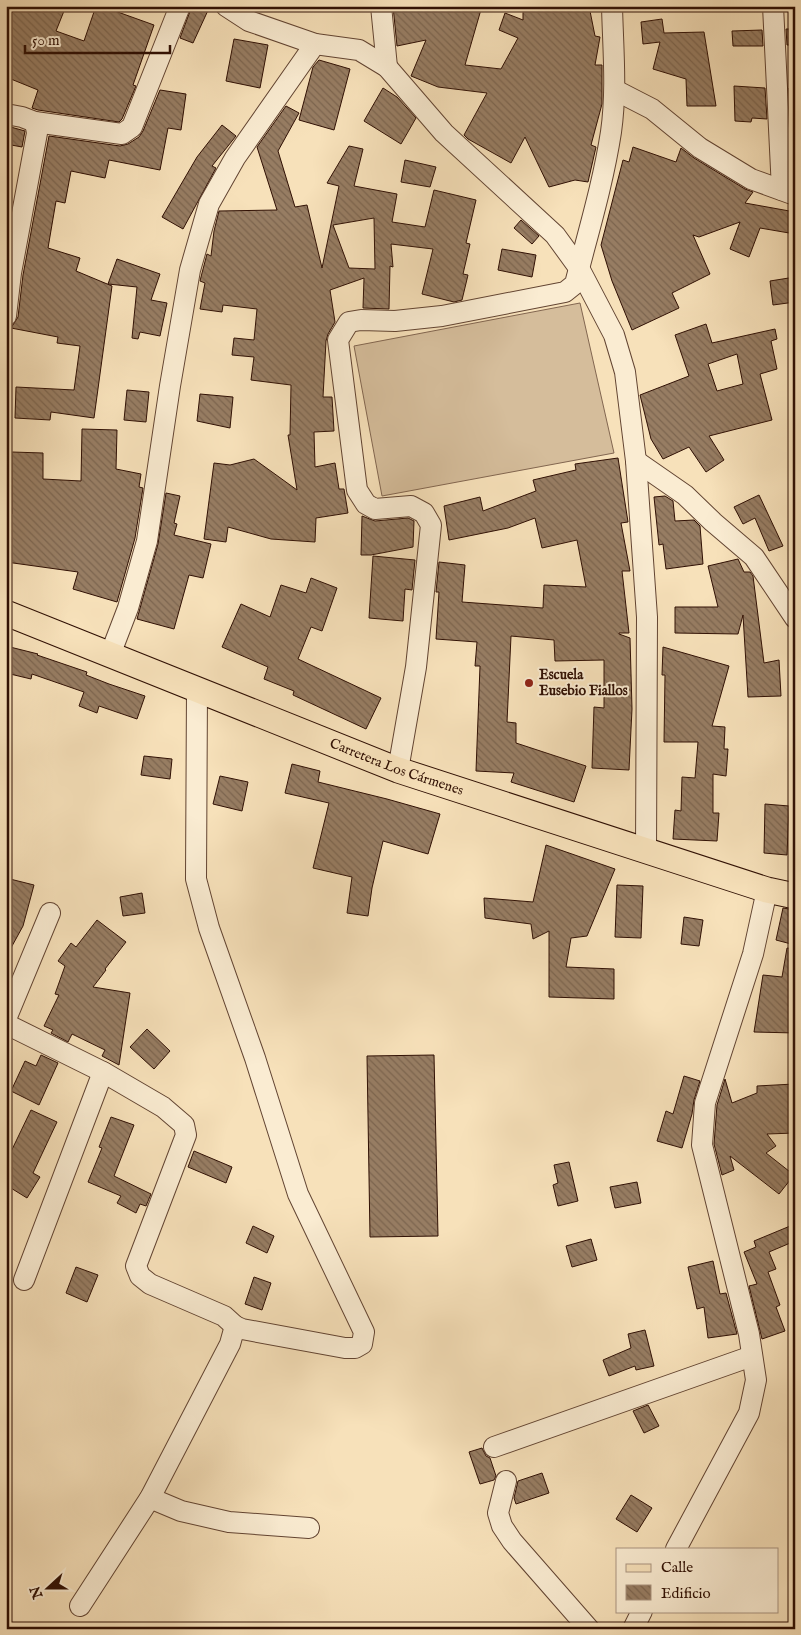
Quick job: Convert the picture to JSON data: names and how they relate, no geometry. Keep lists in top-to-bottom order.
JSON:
{
  "streets": {
    "main road": ["Carretera Los Cármenes"]
  },
  "places": ["Escuela Eusebio Fiallos"],
  "legend": ["Calle", "Edificio"],
  "scale_bar": "50 m",
  "north": "left"
}
